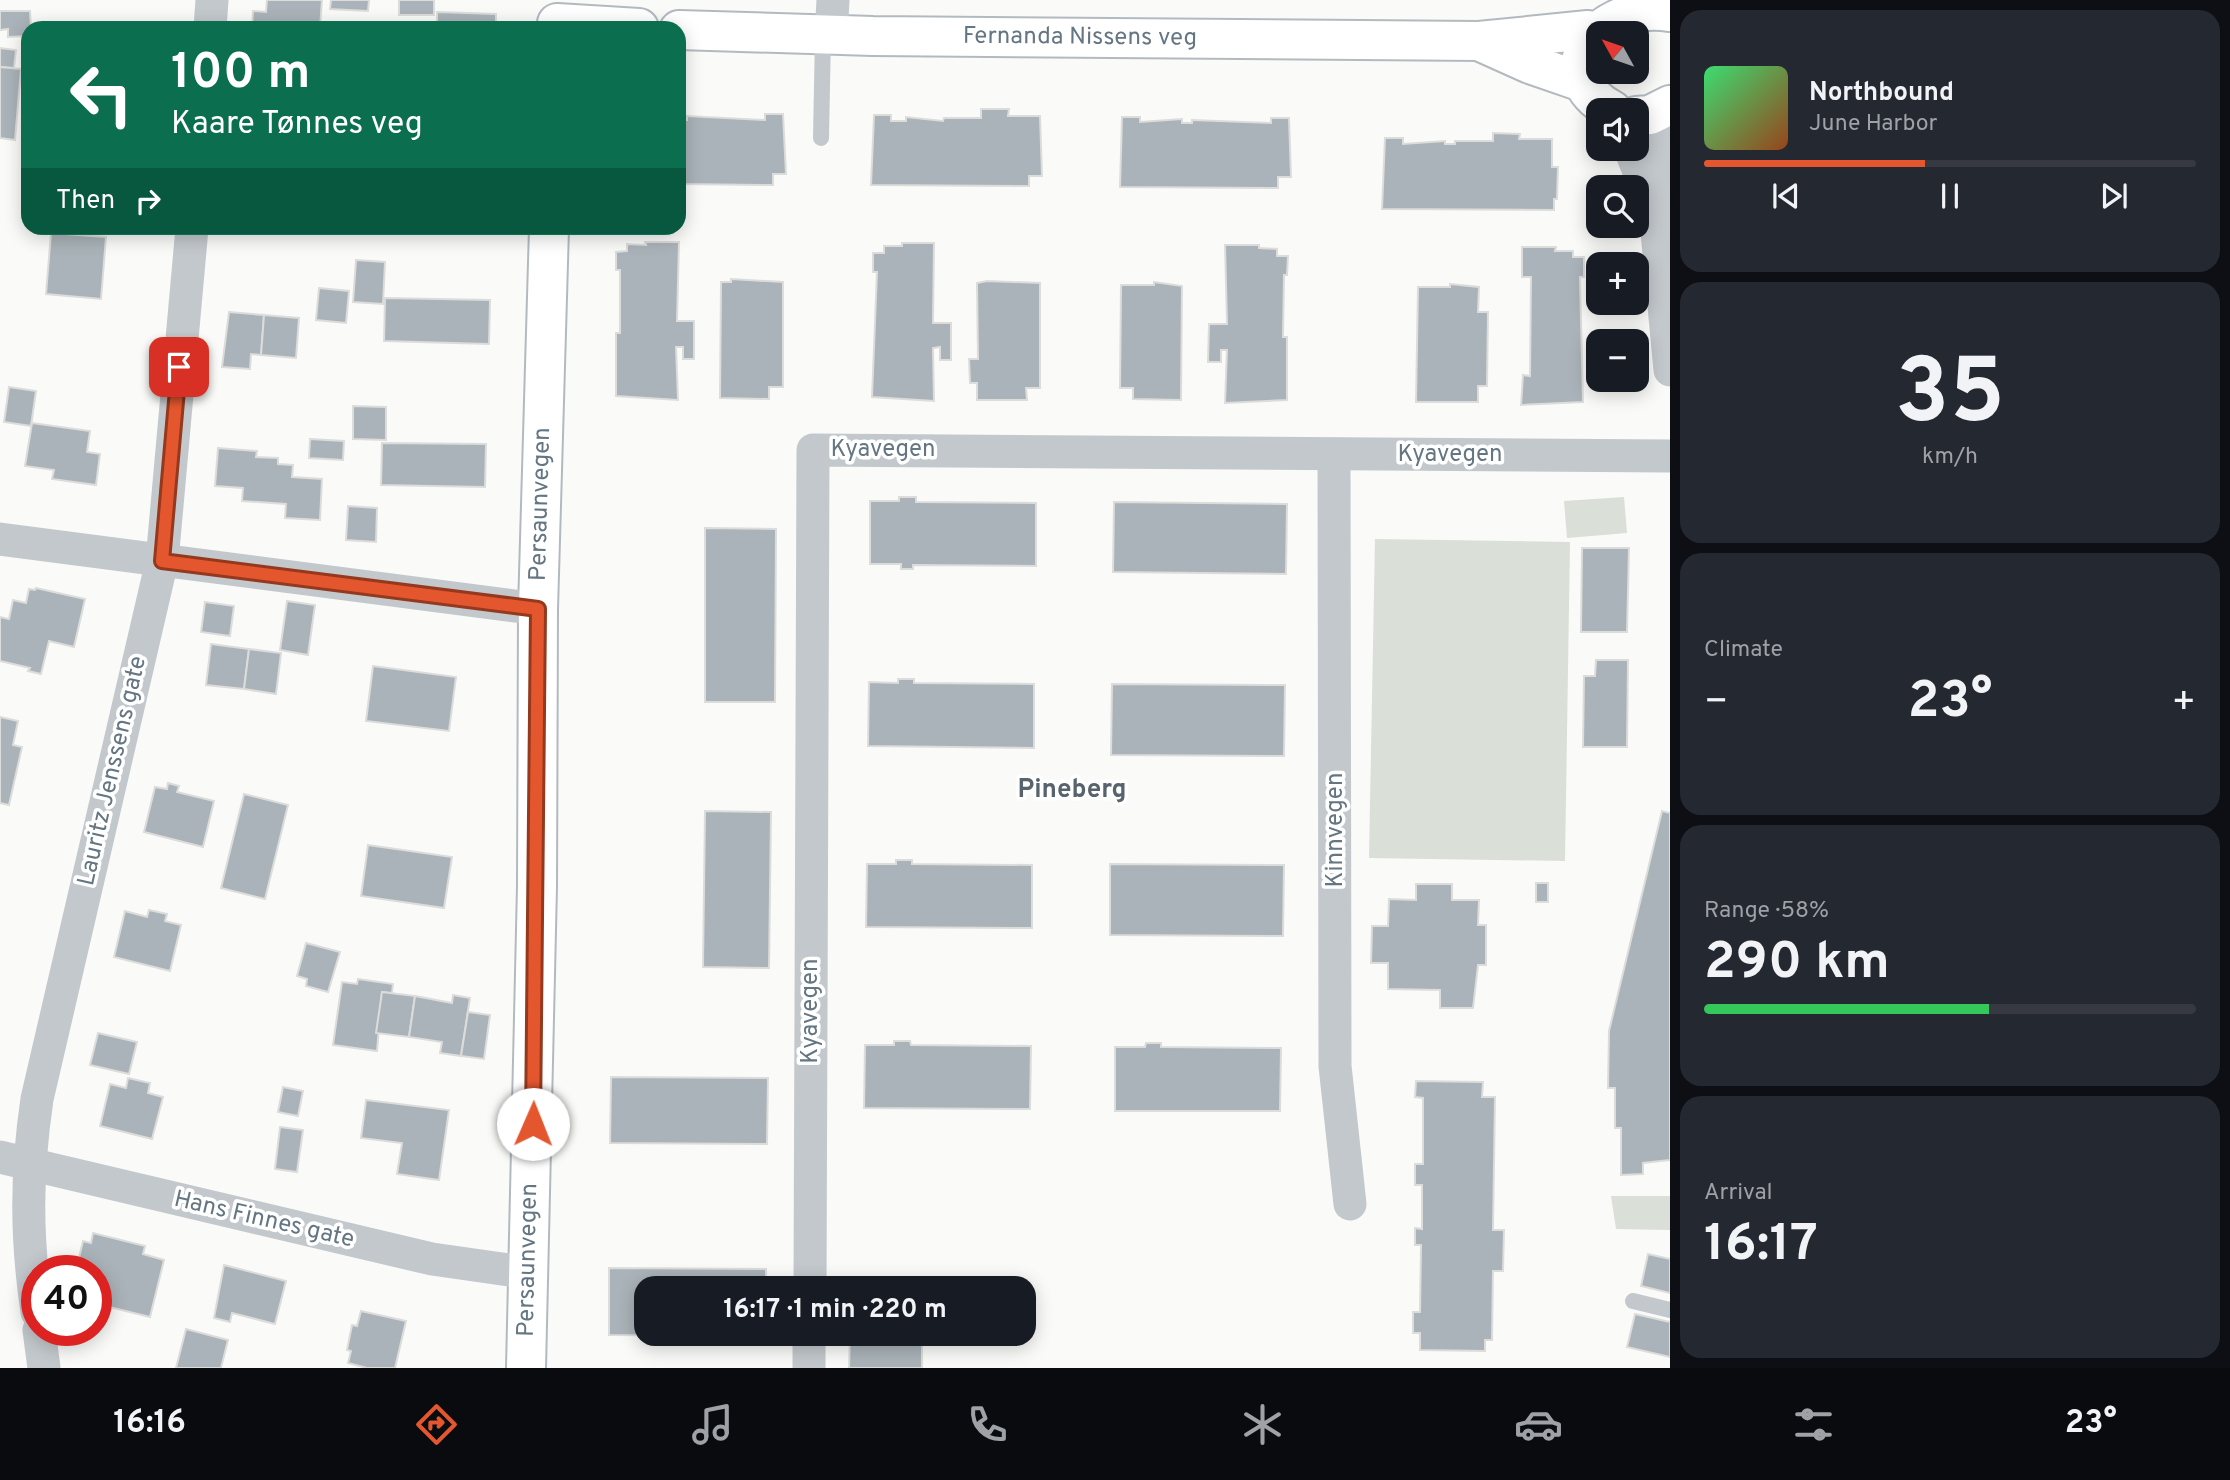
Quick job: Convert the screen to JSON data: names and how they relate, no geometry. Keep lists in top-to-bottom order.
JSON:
{
  "streets": {
    "street": [
      "Fernanda Nissens veg",
      "Kyavegen",
      "Persaunvegen",
      "Lauritz Jenssens gate",
      "Kinnvegen",
      "Hans Finnes gate"
    ]
  },
  "crossings": [
    ["Kyavegen", "Kinnvegen"],
    ["Persaunvegen", "Hans Finnes gate"],
    ["Lauritz Jenssens gate", "Hans Finnes gate"]
  ],
  "districts": ["Pineberg"],
  "north": "top left",
  "page": {
    "map_buttons": ["+", "−"],
    "turn": ["100 m", "Kaare Tønnes veg"],
    "song": ["Northbound", "June Harbor"],
    "then": "Then",
    "tile": [
      ["35", "km/h"],
      "Climate",
      ["Range · 58%", "290 km"],
      ["Arrival", "16:17"]
    ],
    "heat": ["−", "23°", "+"],
    "limit": "40",
    "trip": "16:17 · 1 min · 220 m",
    "tabs": ["16:16", "23°"]
  }
}
